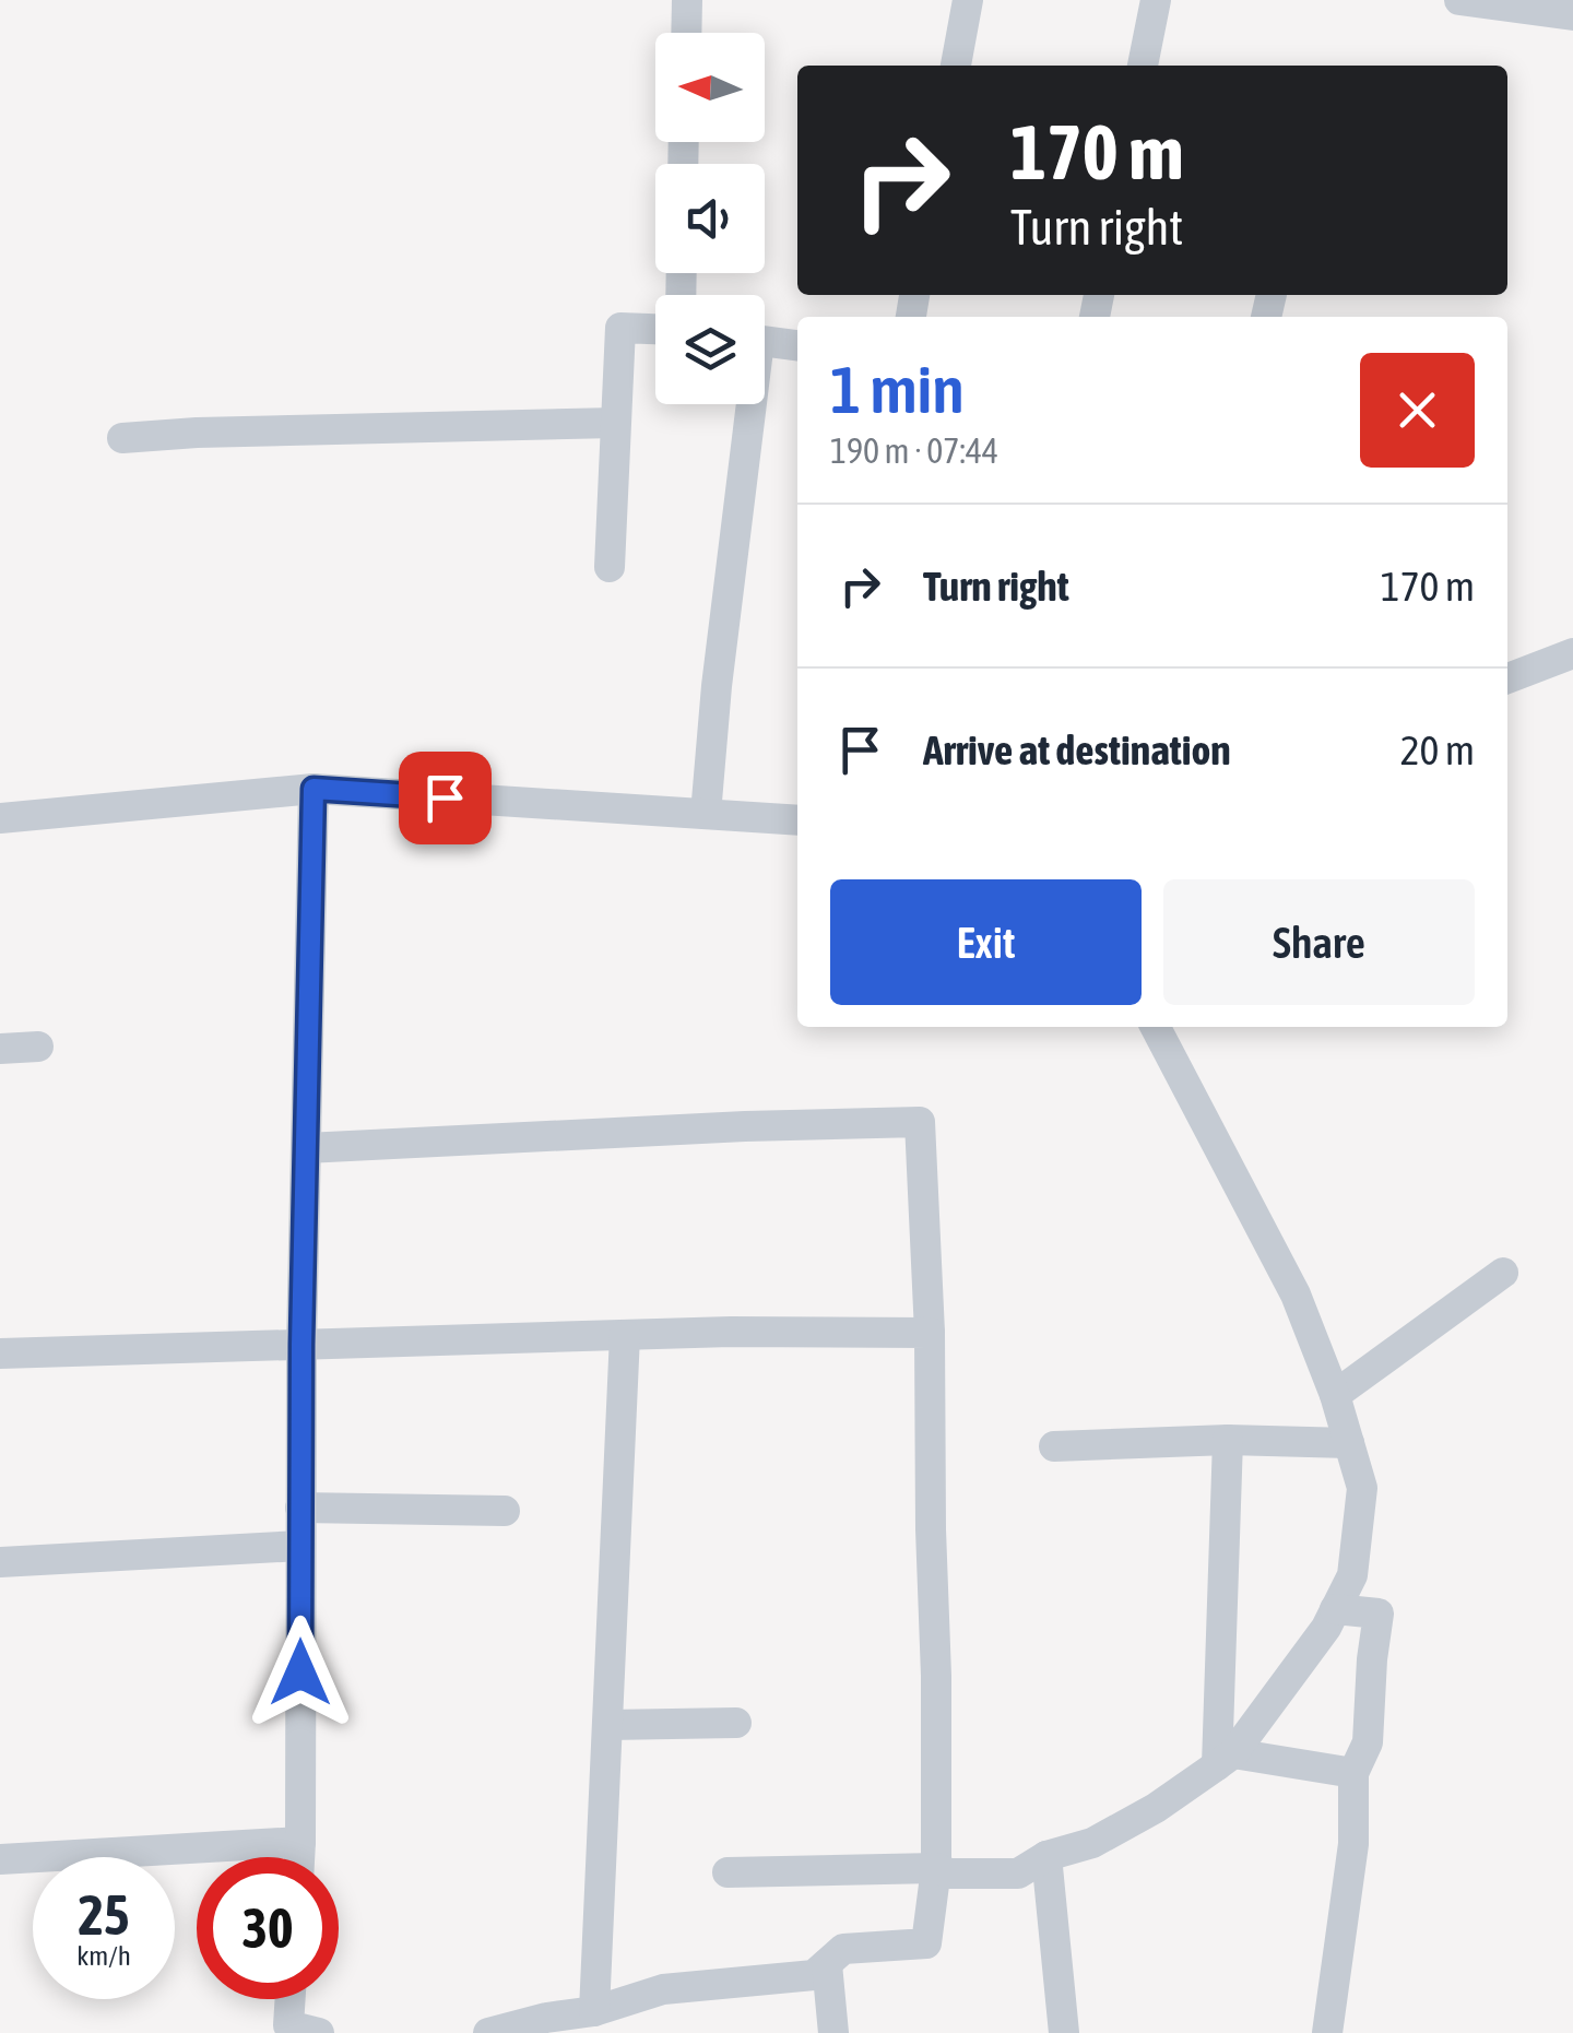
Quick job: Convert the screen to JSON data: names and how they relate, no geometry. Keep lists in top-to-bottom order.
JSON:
{
  "north": "left",
  "page": {
    "turn": ["170 m", "Turn right"],
    "heading": ["1 min", "190 m · 07:44"],
    "list": [
      {
        "name": "Turn right",
        "value": "170 m"
      },
      {
        "name": "Arrive at destination",
        "value": "20 m"
      }
    ],
    "buttons": ["Exit", "Share"],
    "speed": "25 km/h",
    "limit": "30"
  }
}
